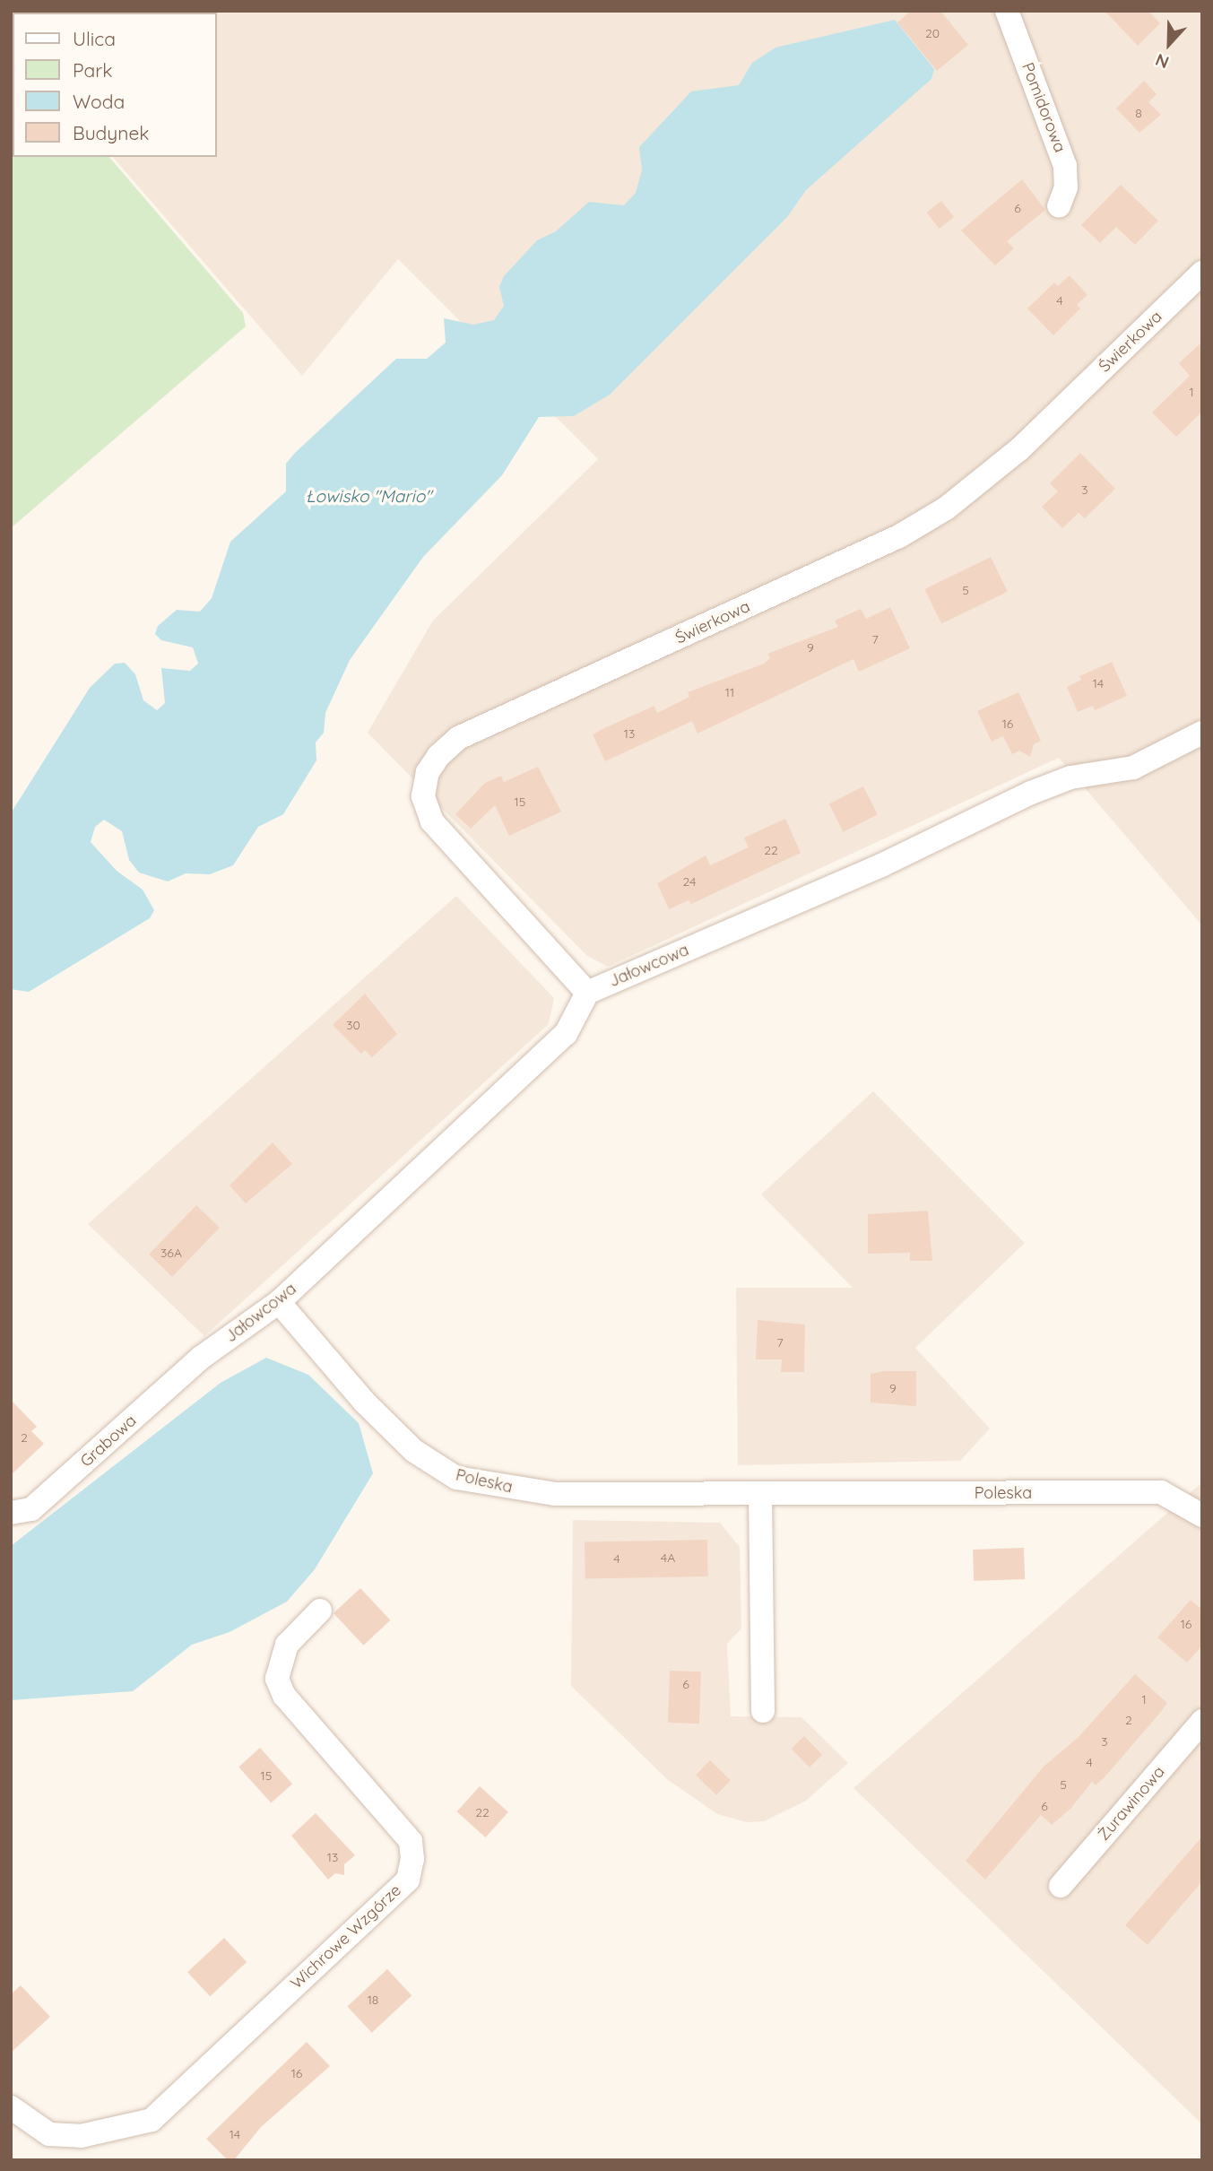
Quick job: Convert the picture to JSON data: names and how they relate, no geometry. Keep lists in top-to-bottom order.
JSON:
{
  "streets": {
    "street": [
      "Pomidorowa",
      "Świerkowa",
      "Jałowcowa",
      "Grabowa",
      "Poleska",
      "Żurawinowa",
      "Wichrowe Wzgórze"
    ]
  },
  "crossings": [
    ["Świerkowa", "Jałowcowa"],
    ["Jałowcowa", "Grabowa"],
    ["Jałowcowa", "Poleska"]
  ],
  "water": ["Łowisko \"Mario\""],
  "house_numbers": [
    "20",
    "8",
    "6",
    "4",
    "1",
    "3",
    "5",
    "7",
    "9",
    "14",
    "11",
    "16",
    "13",
    "15",
    "22",
    "24",
    "30",
    "36A",
    "7",
    "9",
    "2",
    "4A",
    "4",
    "16",
    "6",
    "1",
    "2",
    "3",
    "4",
    "15",
    "5",
    "6",
    "22",
    "13",
    "18",
    "16",
    "14"
  ],
  "legend": [
    "Ulica",
    "Park",
    "Woda",
    "Budynek"
  ],
  "north": "bottom"
}
